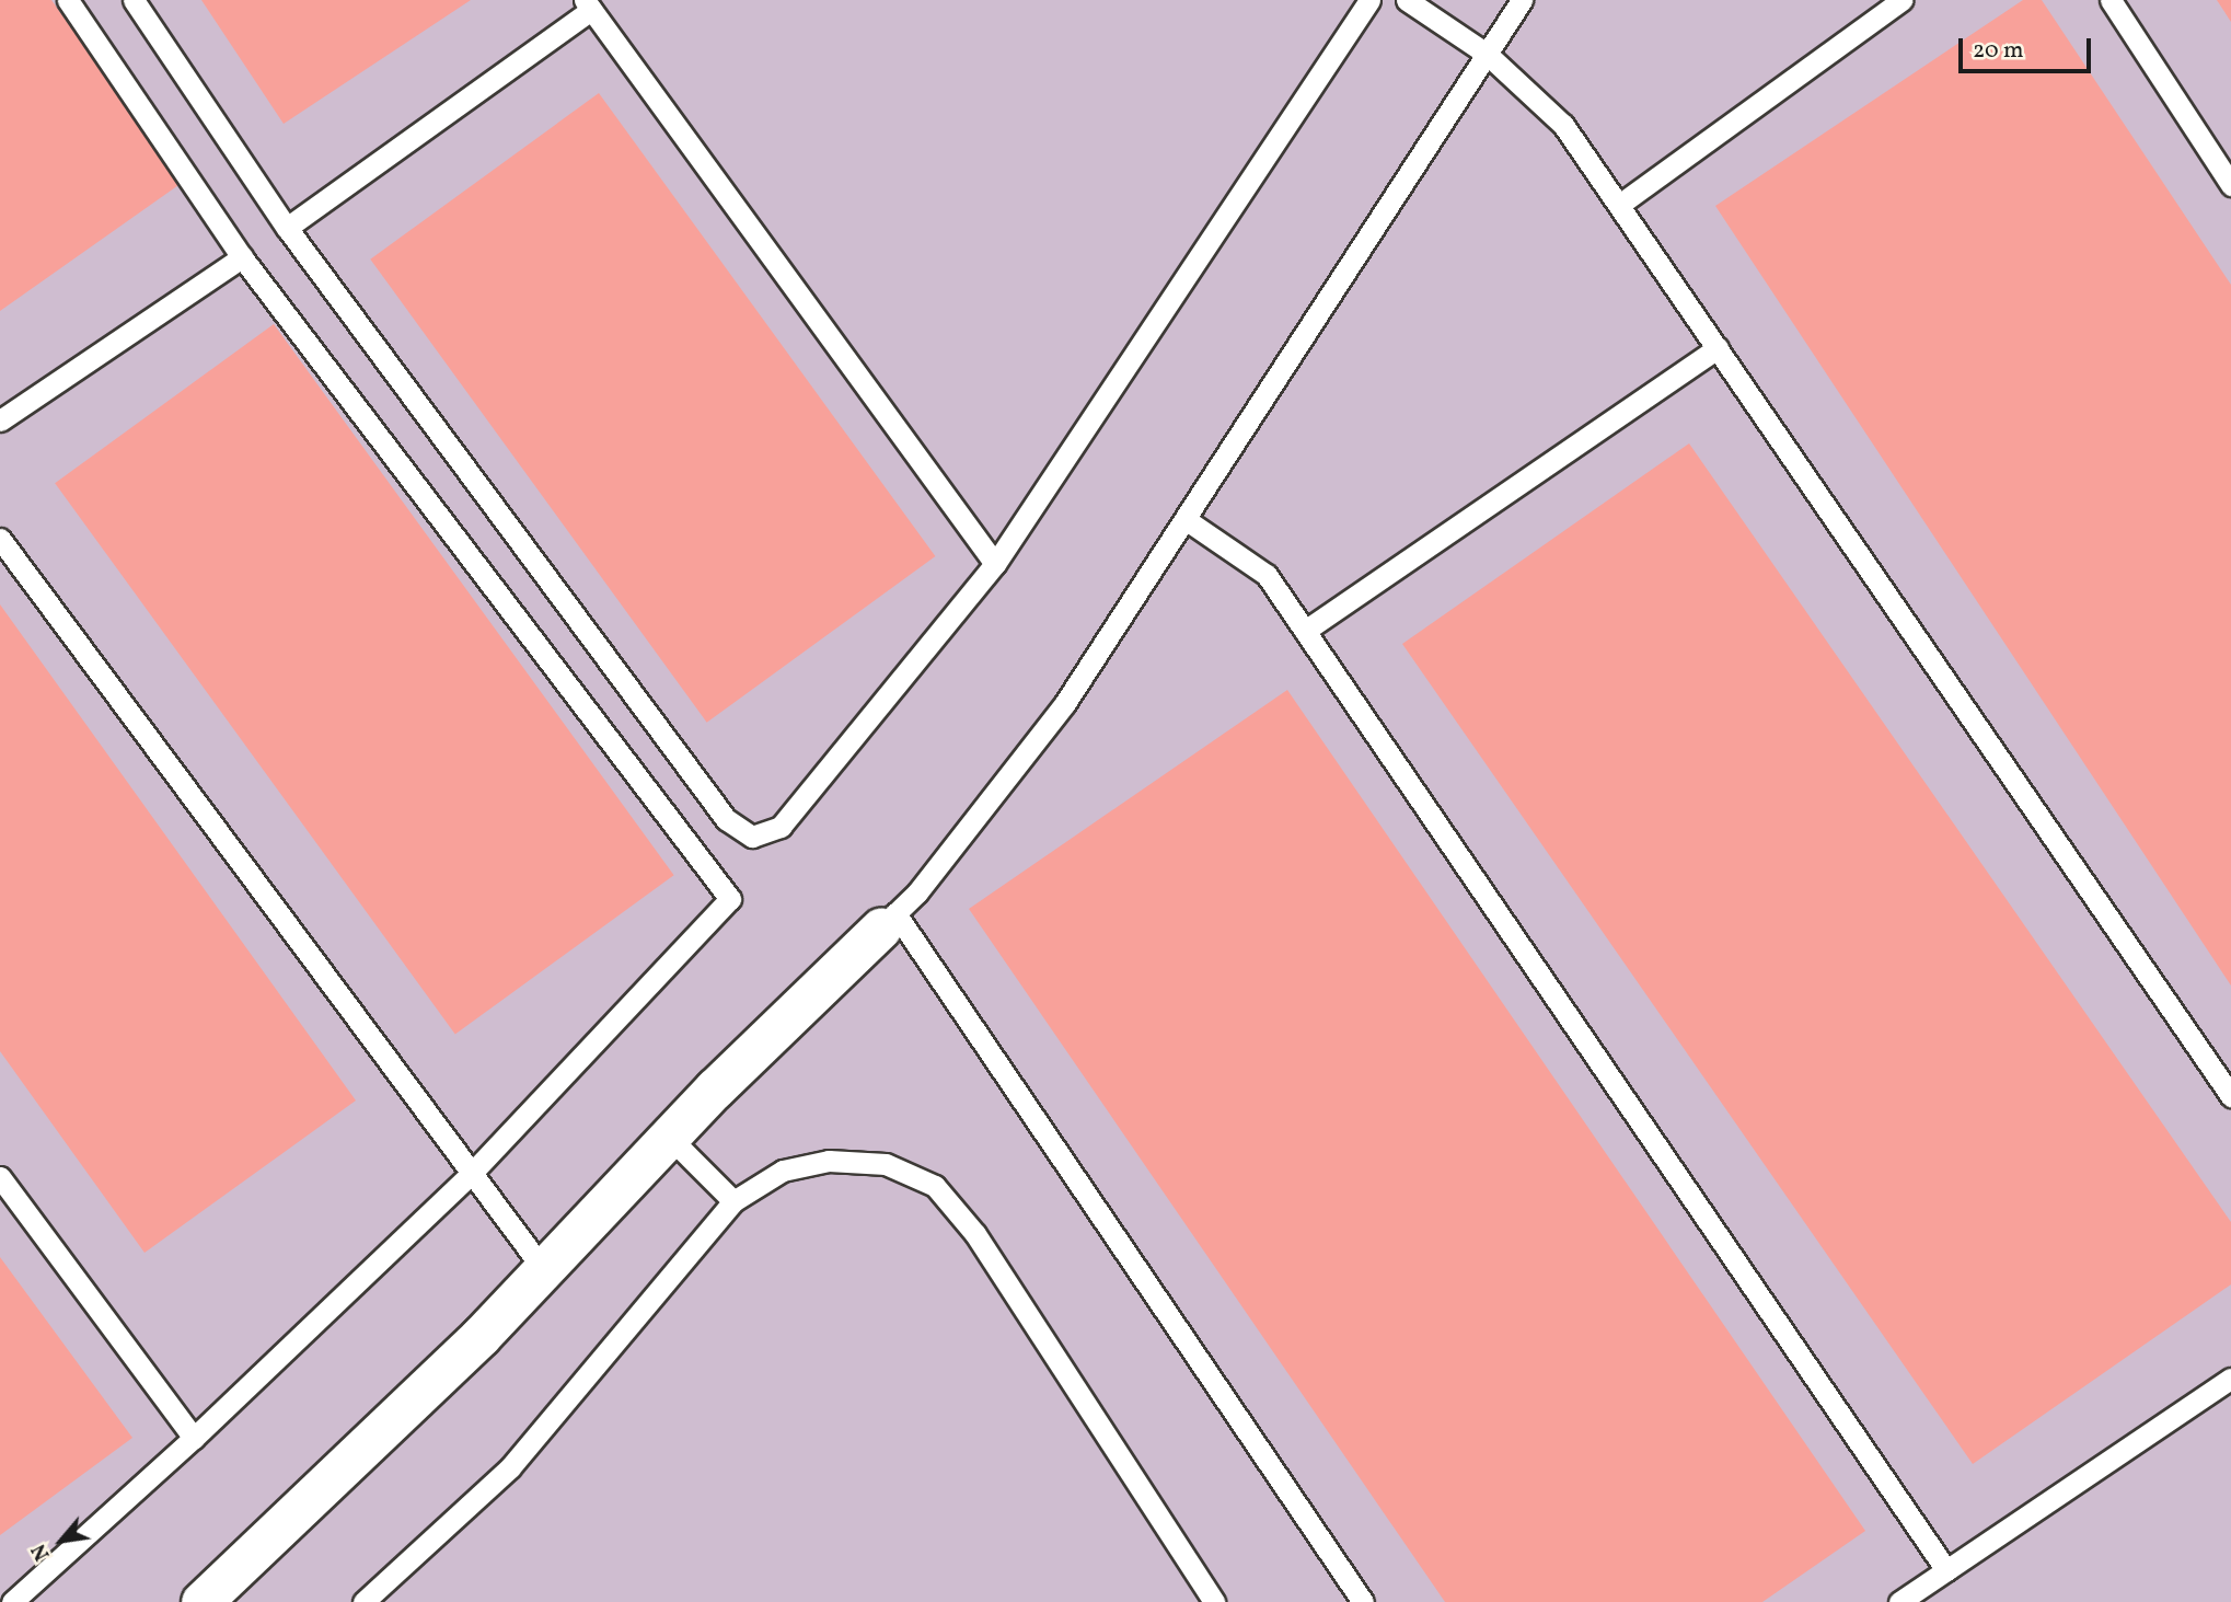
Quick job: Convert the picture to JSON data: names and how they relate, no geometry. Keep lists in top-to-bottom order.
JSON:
{
  "scale_bar": "20 m",
  "north": "bottom left"
}
